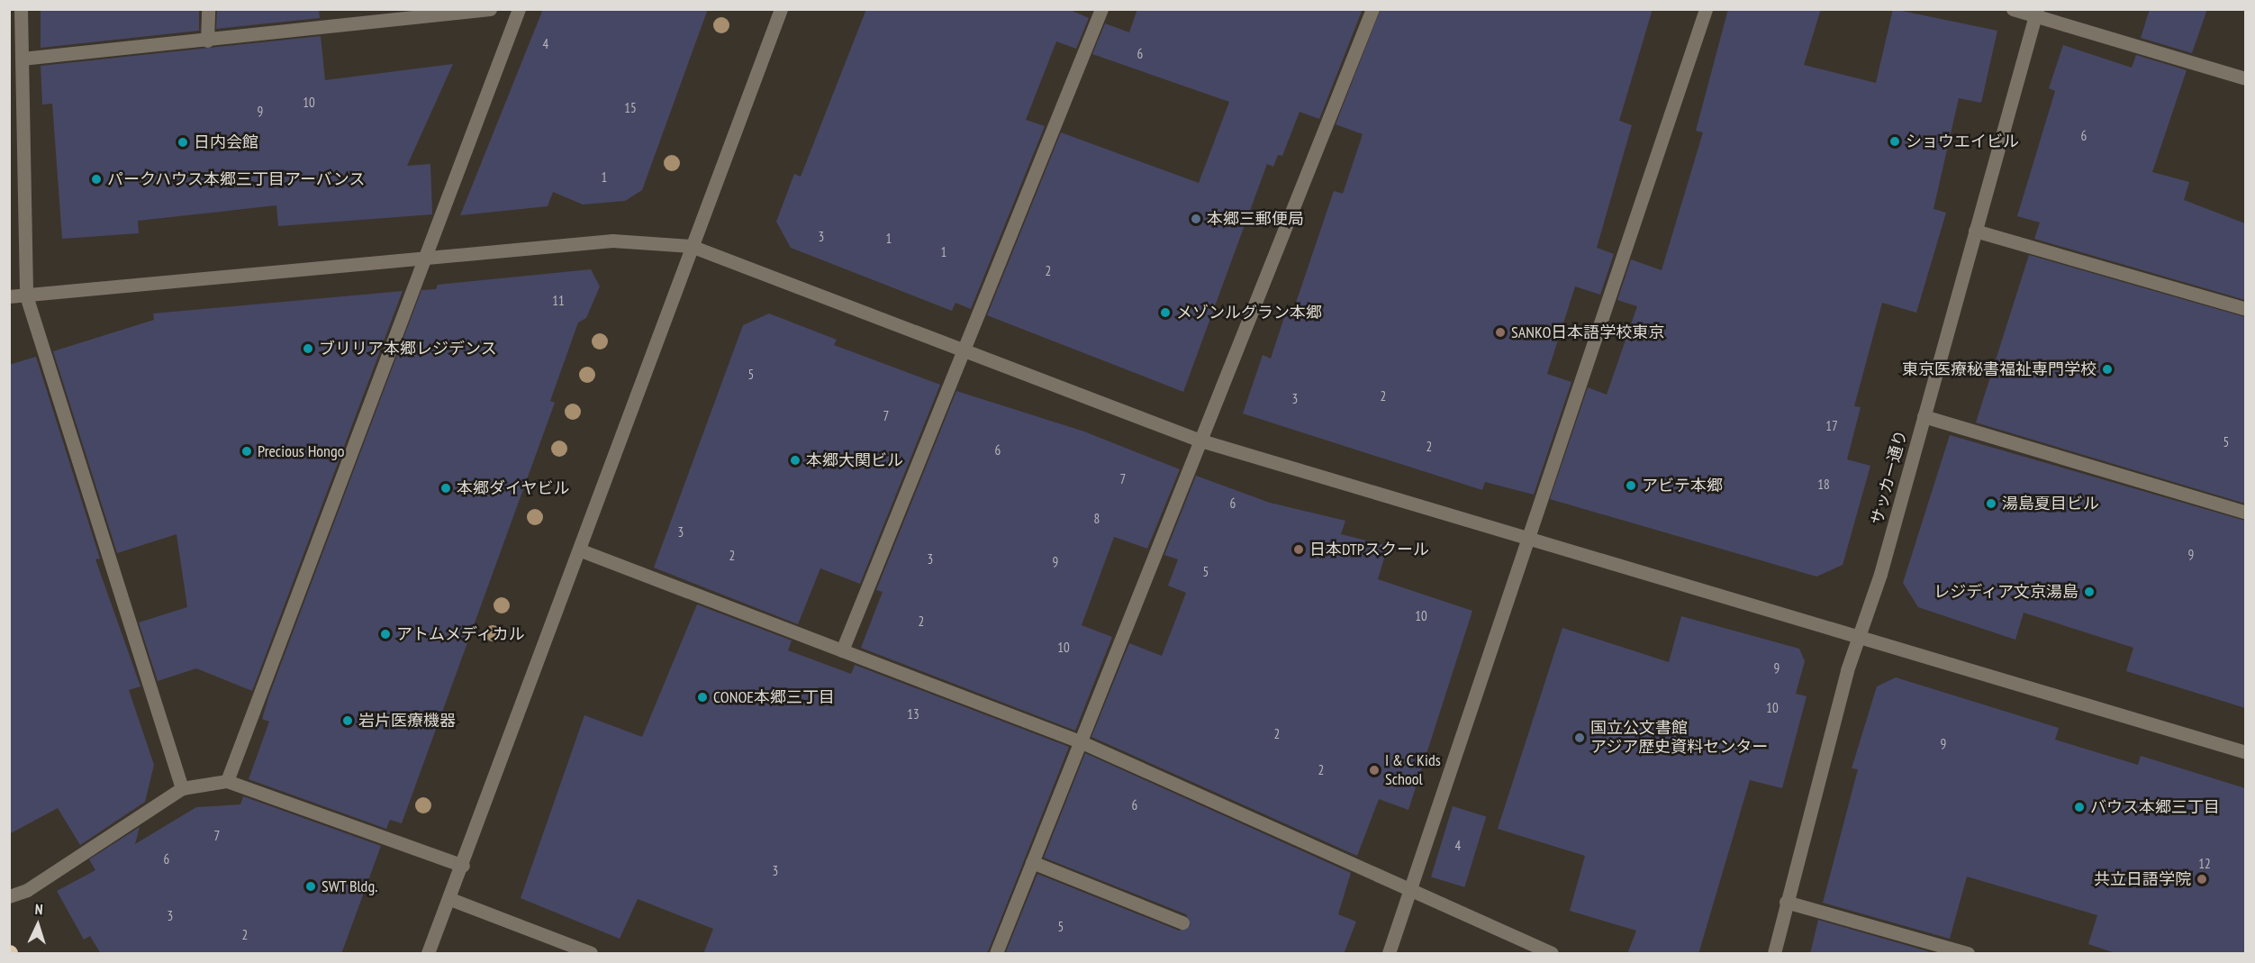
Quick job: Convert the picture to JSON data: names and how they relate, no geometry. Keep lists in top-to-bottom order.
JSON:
{
  "streets": {
    "street": ["サッカー通り"]
  },
  "places": [
    "ショウエイビル",
    "日内会館",
    "パークハウス本郷三丁目アーバンス",
    "本郷三郵便局",
    "メゾンルグラン本郷",
    "SANKO日本語学校東京",
    "ブリリア本郷レジデンス",
    "東京医療秘書福祉専門学校",
    "Precious Hongo",
    "本郷大関ビル",
    "アビテ本郷",
    "本郷ダイヤビル",
    "湯島夏目ビル",
    "日本DTPスクール",
    "レジディア文京湯島",
    "アトムメディカル",
    "CONOE本郷三丁目",
    "岩片医療機器",
    "国立公文書館 アジア歴史資料センター",
    "I & C Kids School",
    "バウス本郷三丁目",
    "共立日語学院",
    "SWT Bldg."
  ],
  "house_numbers": [
    "4",
    "6",
    "10",
    "15",
    "9",
    "6",
    "1",
    "3",
    "1",
    "1",
    "2",
    "11",
    "5",
    "2",
    "3",
    "7",
    "17",
    "5",
    "2",
    "6",
    "7",
    "18",
    "6",
    "8",
    "3",
    "9",
    "2",
    "3",
    "9",
    "5",
    "10",
    "2",
    "10",
    "9",
    "10",
    "13",
    "2",
    "9",
    "2",
    "6",
    "7",
    "4",
    "6",
    "12",
    "3",
    "3",
    "5",
    "2"
  ],
  "north": "top"
}
